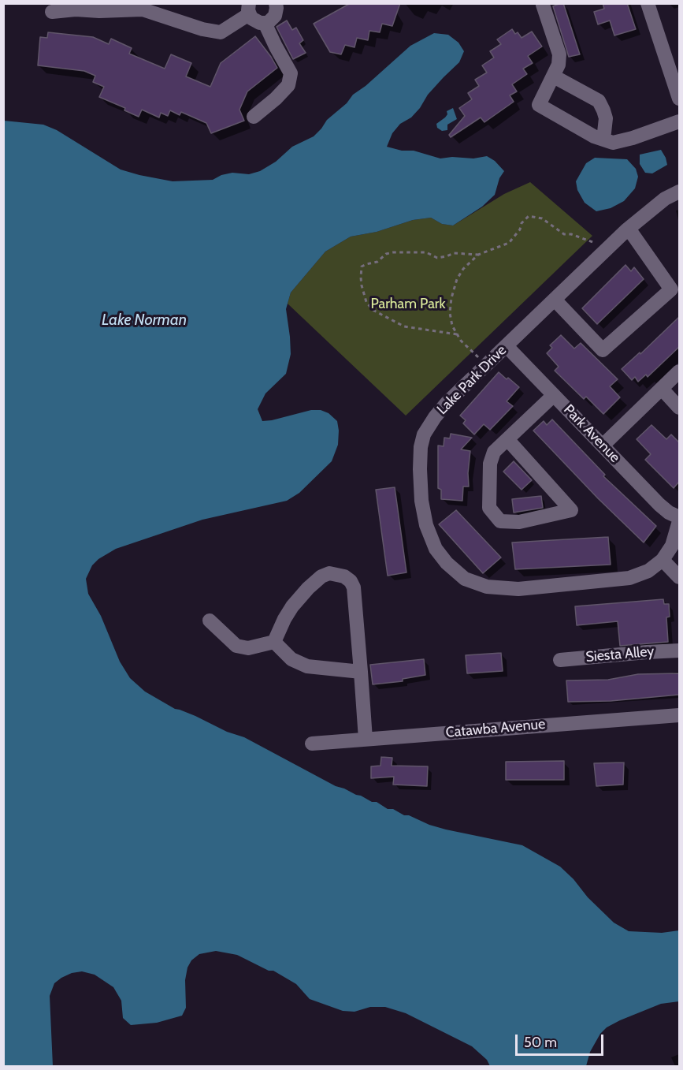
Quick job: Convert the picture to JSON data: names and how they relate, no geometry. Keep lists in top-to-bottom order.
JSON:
{
  "streets": {
    "street": [
      "Lake Park Drive",
      "Park Avenue",
      "Siesta Alley",
      "Catawba Avenue"
    ]
  },
  "crossings": [
    ["Lake Park Drive", "Park Avenue"]
  ],
  "water": ["Lake Norman"],
  "parks": ["Parham Park"],
  "scale_bar": "50 m"
}
